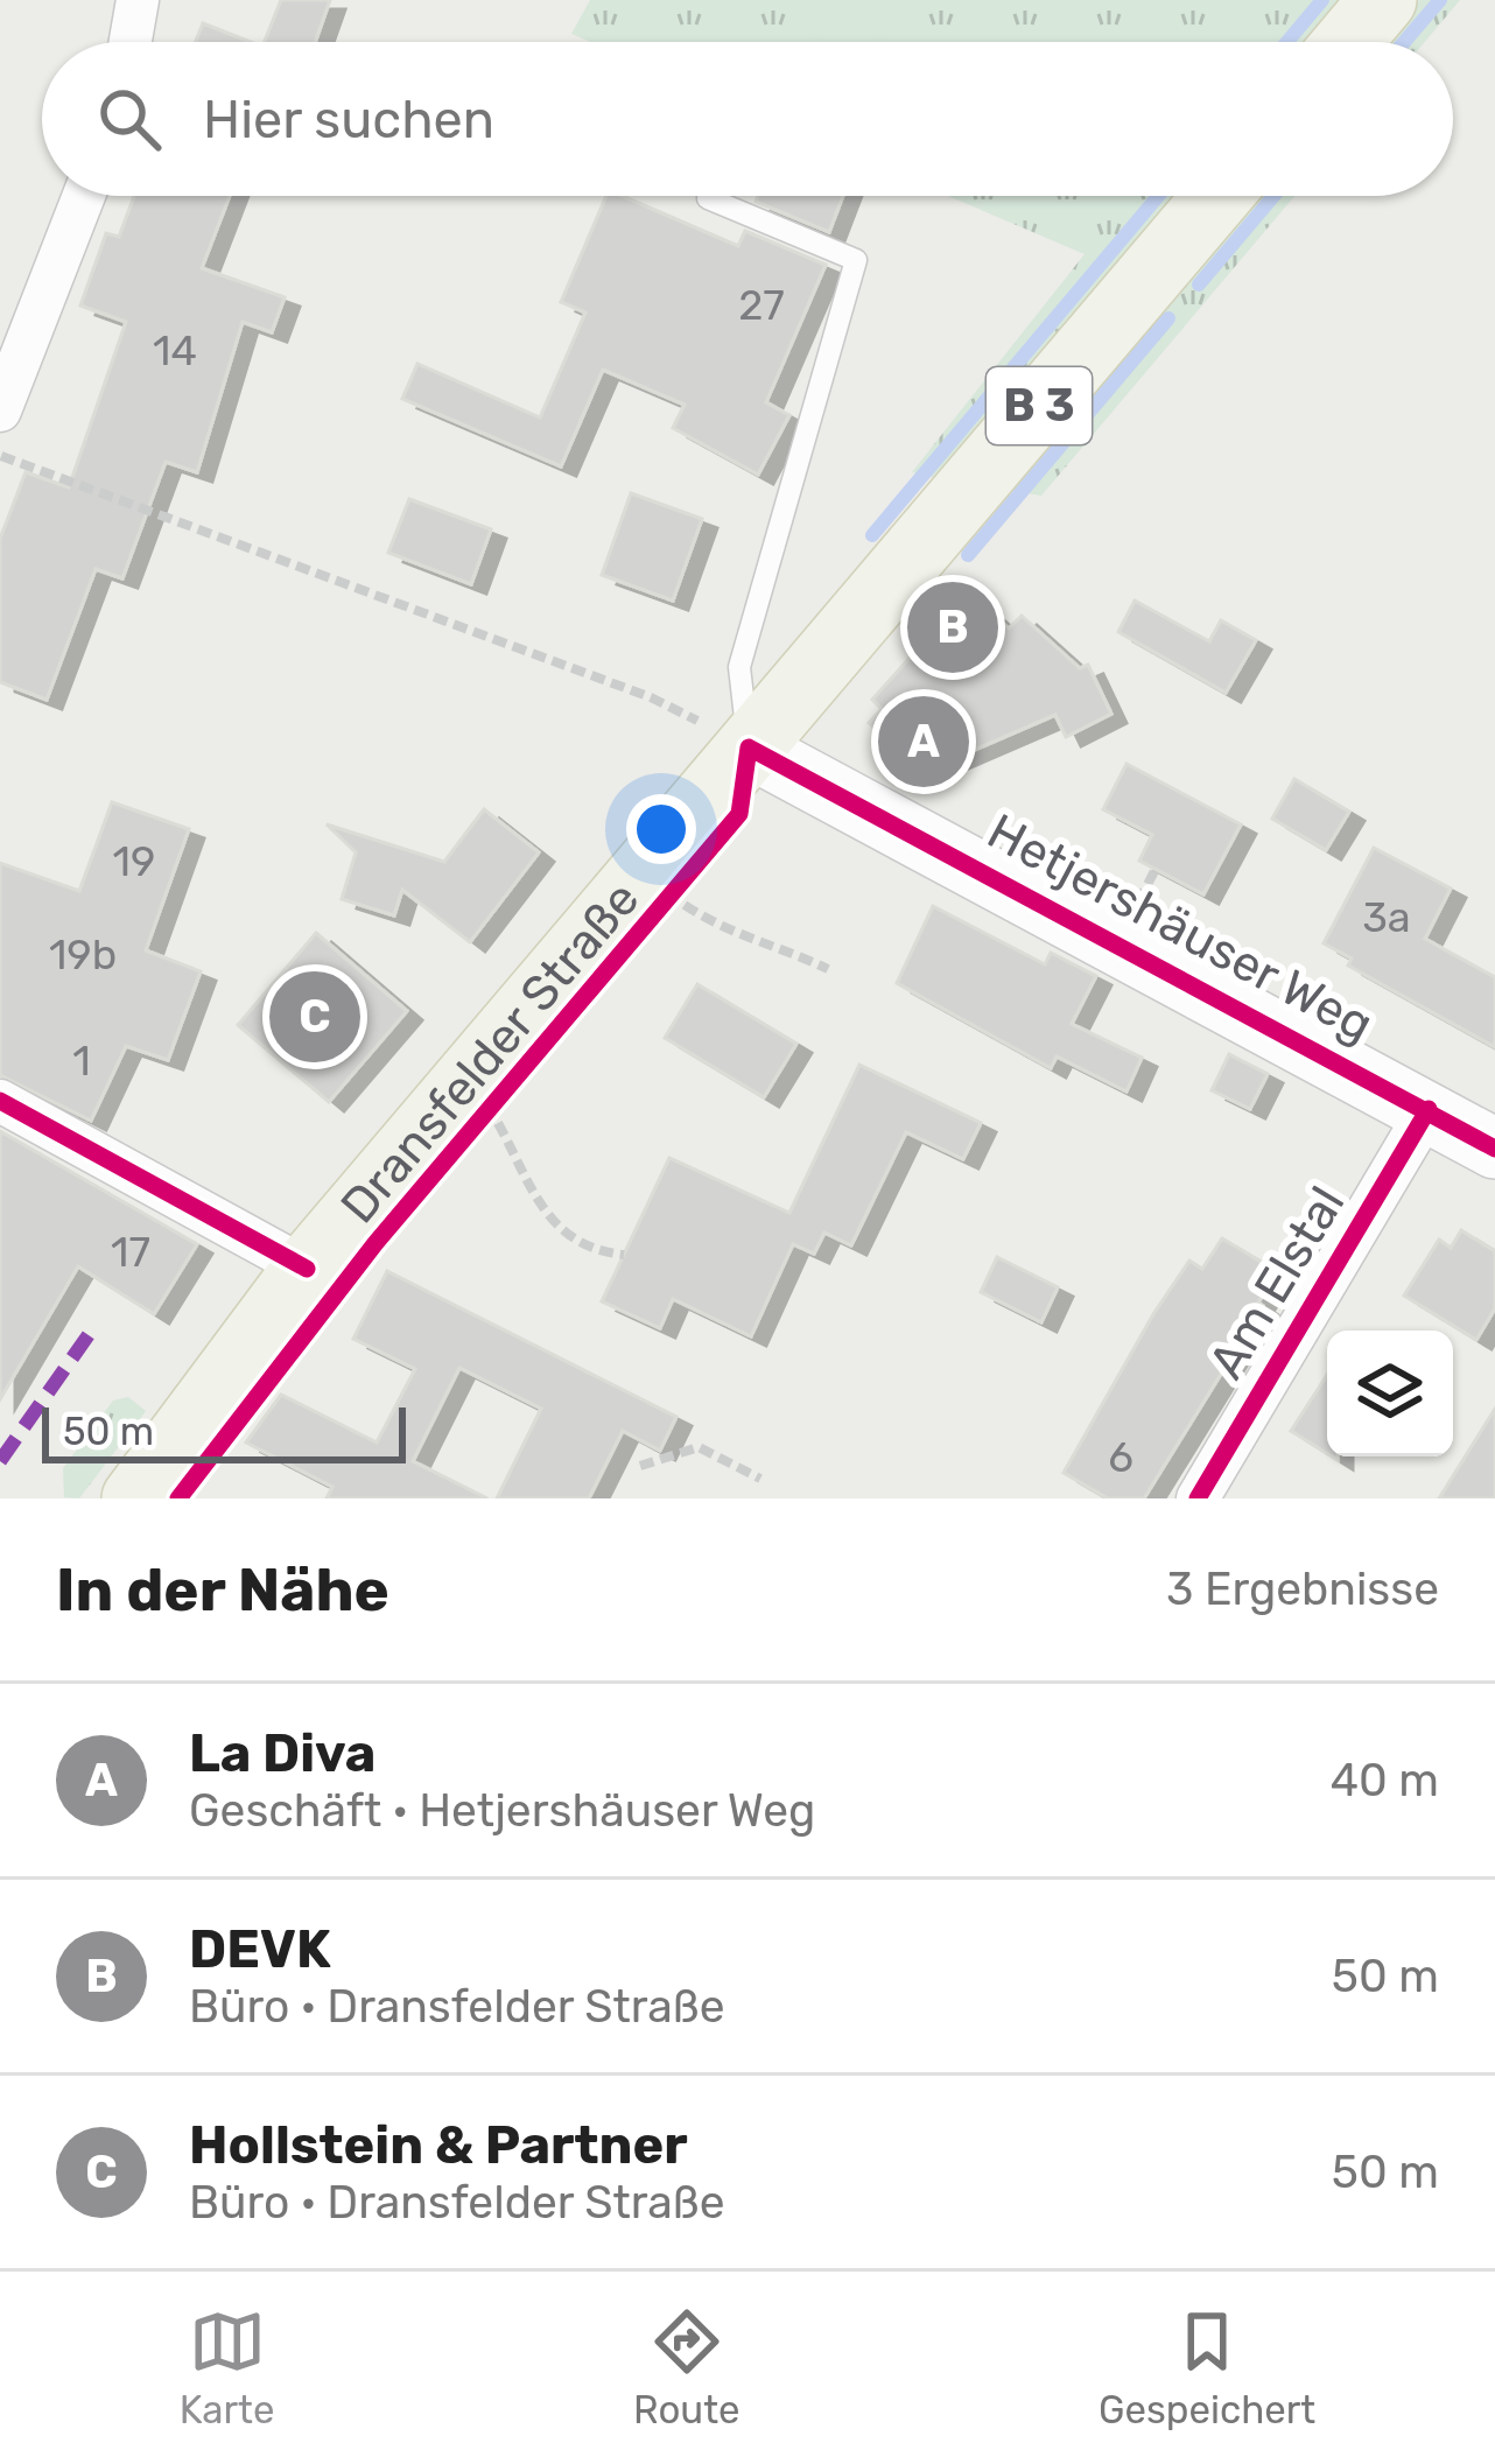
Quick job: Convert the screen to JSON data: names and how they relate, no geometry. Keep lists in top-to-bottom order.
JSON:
{
  "streets": {
    "main road": ["B 3", "Dransfelder Straße"],
    "street": ["Hetjershäuser Weg", "Am Elstal"]
  },
  "crossings": [
    ["Hetjershäuser Weg", "Dransfelder Straße"],
    ["Hetjershäuser Weg", "Am Elstal"]
  ],
  "house_numbers": [
    "27",
    "14",
    "19",
    "3a",
    "19b",
    "1",
    "17",
    "6"
  ],
  "scale_bar": "50 m",
  "page": {
    "search": "Hier suchen",
    "pins": ["B", "A", "C"],
    "scale": "50 m",
    "heading": ["In der Nähe", "3 Ergebnisse"],
    "list": [
      {
        "mark": "A",
        "name": "La Diva",
        "note": "Geschäft · Hetjershäuser Weg",
        "value": "40 m"
      },
      {
        "mark": "B",
        "name": "DEVK",
        "note": "Büro · Dransfelder Straße",
        "value": "50 m"
      },
      {
        "mark": "C",
        "name": "Hollstein & Partner",
        "note": "Büro · Dransfelder Straße",
        "value": "50 m"
      }
    ],
    "nav": ["Karte", "Route", "Gespeichert"]
  }
}
